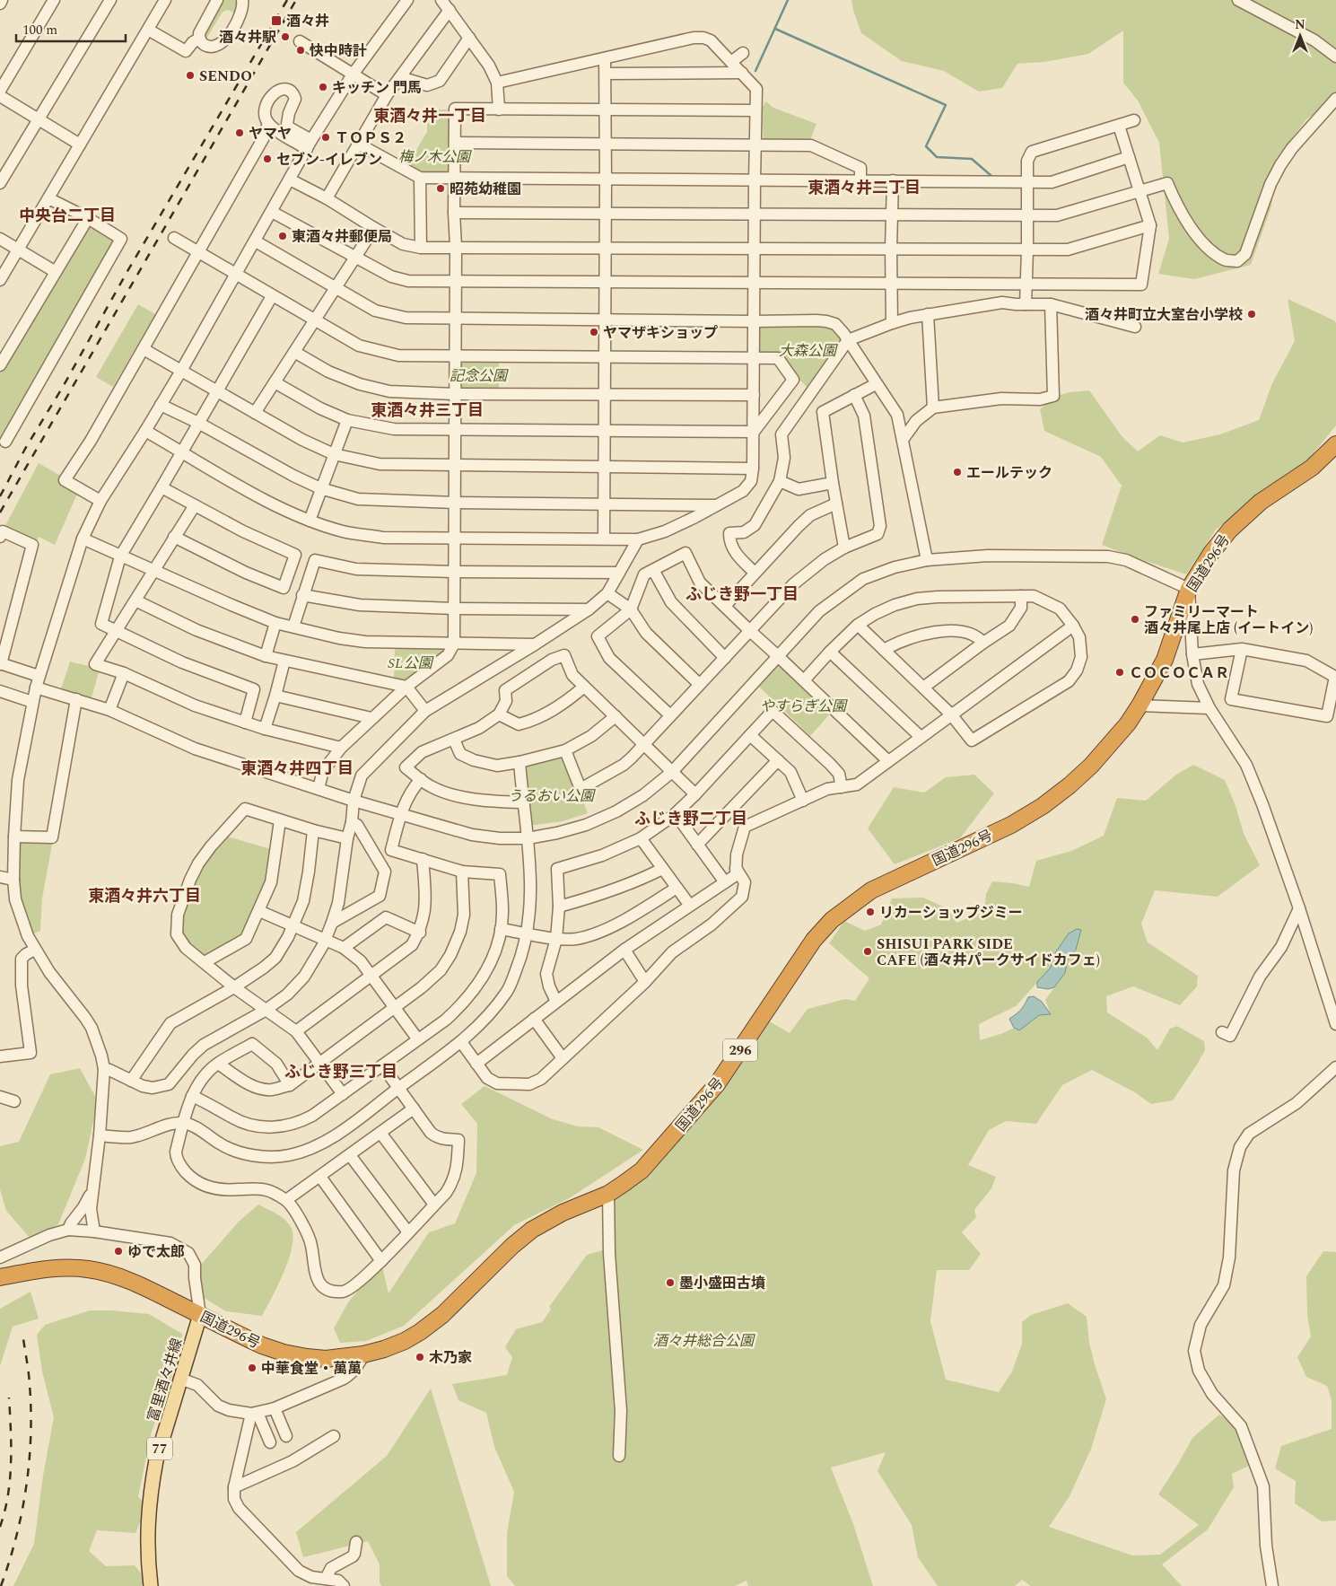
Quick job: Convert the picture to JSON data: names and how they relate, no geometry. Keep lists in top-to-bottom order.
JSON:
{
  "streets": {
    "highway": ["国道296号", "296"],
    "main road": ["富里酒々井線", "77"]
  },
  "crossings": [
    ["国道296号", "富里酒々井線"]
  ],
  "districts": [
    "東酒々井一丁目",
    "東酒々井二丁目",
    "中央台二丁目",
    "東酒々井三丁目",
    "ふじき野一丁目",
    "東酒々井四丁目",
    "ふじき野二丁目",
    "東酒々井六丁目",
    "ふじき野三丁目"
  ],
  "parks": [
    "梅ノ木公園",
    "大森公園",
    "記念公園",
    "SL公園",
    "やすらぎ公園",
    "うるおい公園",
    "酒々井総合公園"
  ],
  "places": {
    "transit": ["酒々井"],
    "other": [
      "酒々井駅",
      "快中時計",
      "SENDO",
      "キッチン 門馬",
      "ヤマヤ",
      "ＴＯＰＳ２",
      "セブン-イレブン",
      "昭苑幼稚園",
      "東酒々井郵便局",
      "酒々井町立大室台小学校",
      "ヤマザキショップ",
      "エールテック",
      "ファミリーマート 酒々井尾上店 (イートイン)",
      "ＣＯＣＯＣＡＲ",
      "リカーショップジミー",
      "SHISUI PARK SIDE CAFE (酒々井パークサイドカフェ)",
      "ゆで太郎",
      "墨小盛田古墳",
      "木乃家",
      "中華食堂・萬萬"
    ]
  },
  "scale_bar": "100 m",
  "north": "top"
}
